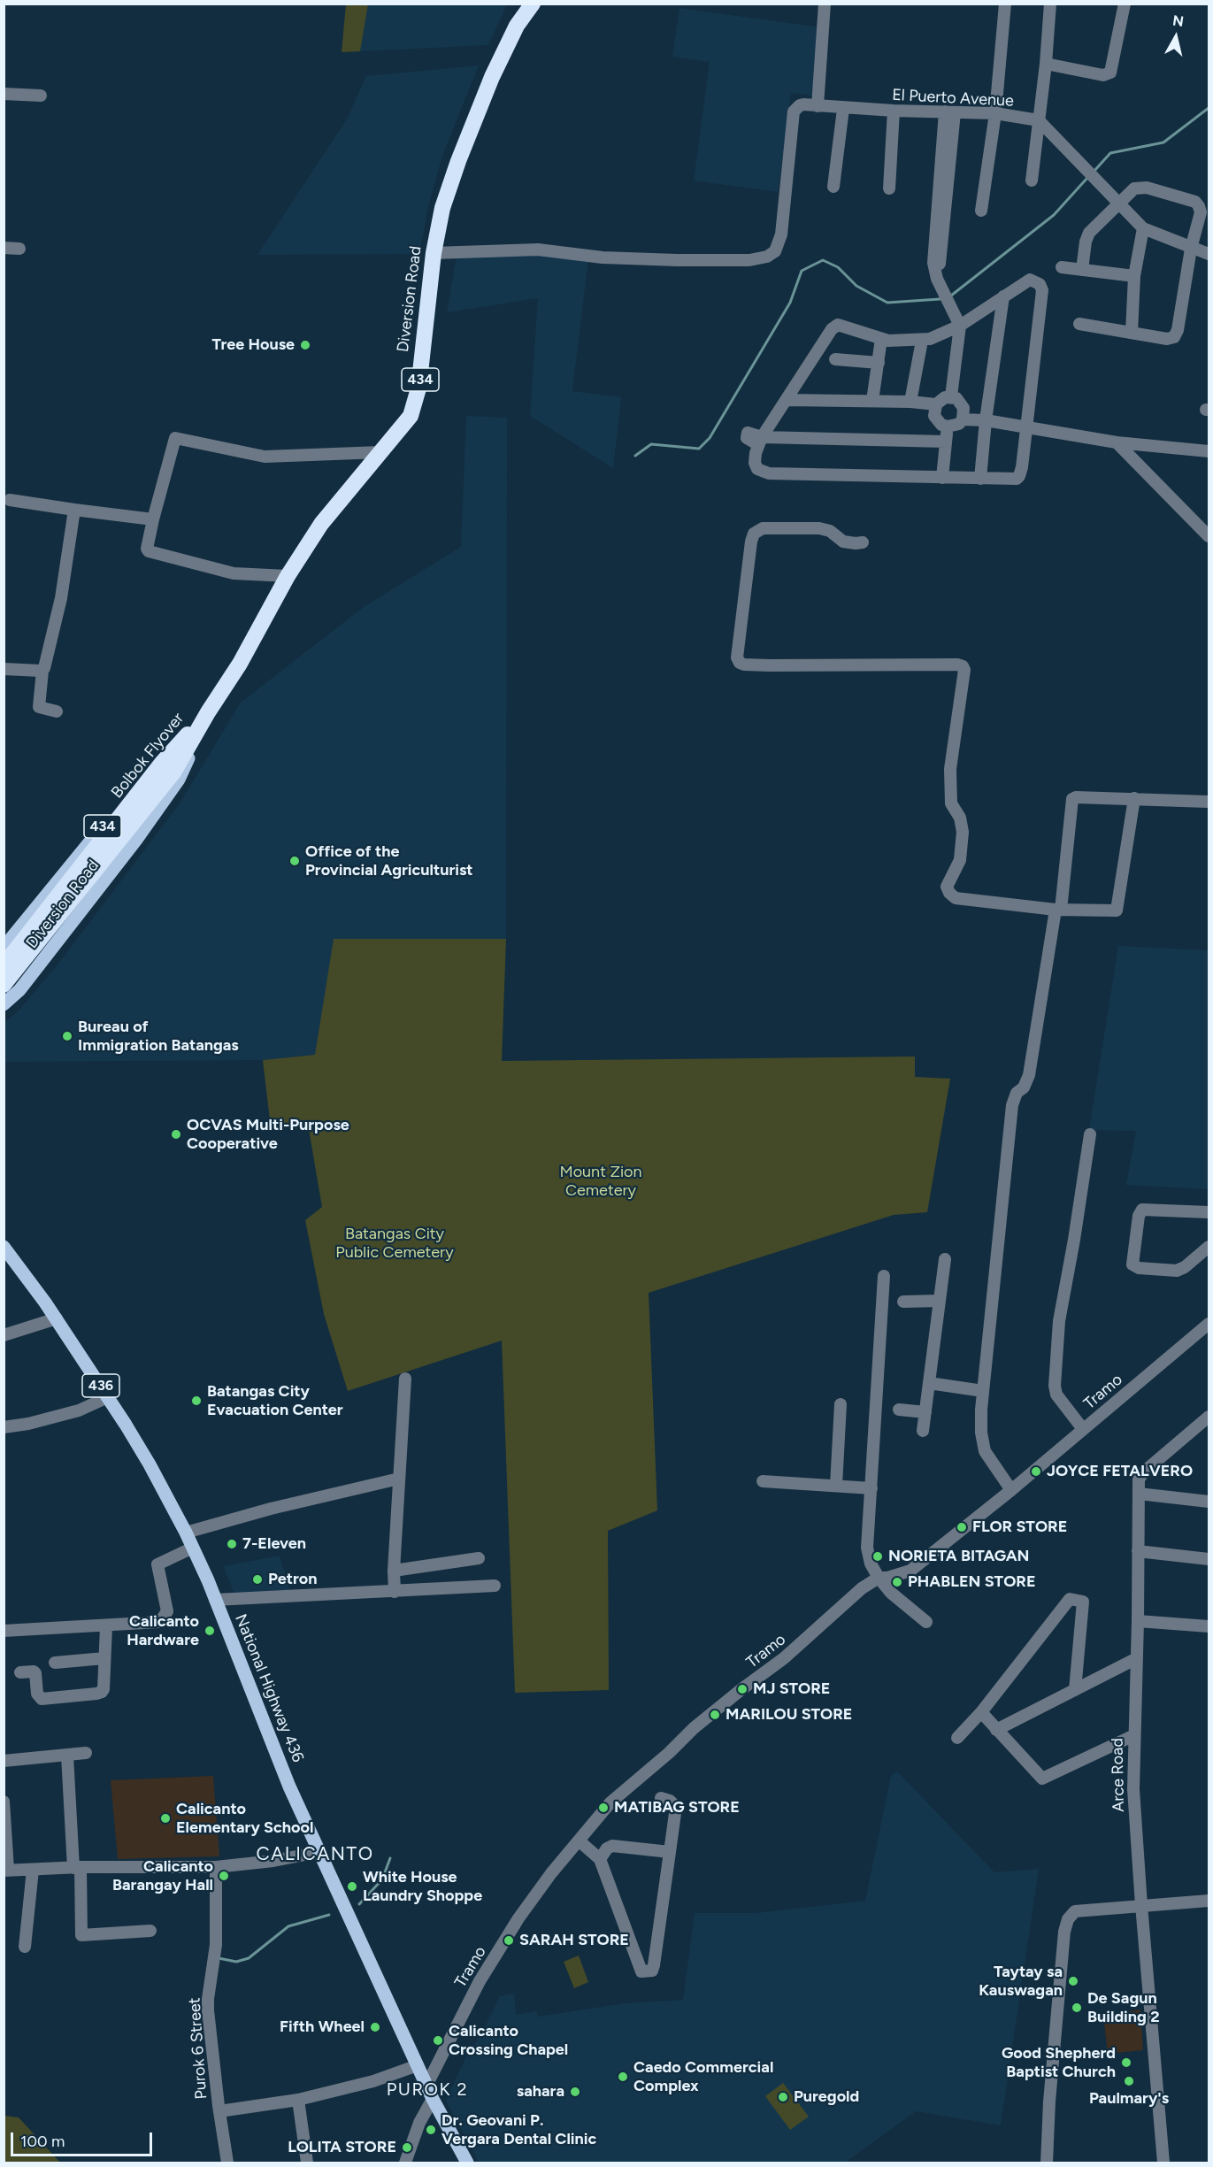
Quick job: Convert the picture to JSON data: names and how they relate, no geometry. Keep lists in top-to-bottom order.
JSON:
{
  "streets": {
    "highway": ["Diversion Road", "434", "Bolbok Flyover"],
    "main road": ["436", "National Highway 436"],
    "street": [
      "El Puerto Avenue",
      "Tramo",
      "Arce Road",
      "Purok 6 Street"
    ]
  },
  "crossings": [
    ["El Puerto Avenue", "Diversion Road"],
    ["Diversion Road", "Bolbok Flyover"],
    ["Tramo", "National Highway 436"]
  ],
  "districts": ["CALICANTO", "PUROK 2"],
  "parks": ["Mount Zion Cemetery", "Batangas City Public Cemetery"],
  "places": [
    "Tree House",
    "Office of the Provincial Agriculturist",
    "Bureau of Immigration Batangas",
    "OCVAS Multi-Purpose Cooperative",
    "Batangas City Evacuation Center",
    "JOYCE FETALVERO",
    "FLOR STORE",
    "7-Eleven",
    "NORIETA BITAGAN",
    "Petron",
    "PHABLEN STORE",
    "Calicanto Hardware",
    "MJ STORE",
    "MARILOU STORE",
    "MATIBAG STORE",
    "Calicanto Elementary School",
    "Calicanto Barangay Hall",
    "White House Laundry Shoppe",
    "SARAH STORE",
    "Taytay sa Kauswagan",
    "De Sagun Building 2",
    "Fifth Wheel",
    "Calicanto Crossing Chapel",
    "Good Shepherd Baptist Church",
    "Caedo Commercial Complex",
    "Paulmary's",
    "sahara",
    "Puregold",
    "Dr. Geovani P. Vergara Dental Clinic",
    "LOLITA STORE"
  ],
  "scale_bar": "100 m",
  "north": "top"
}
